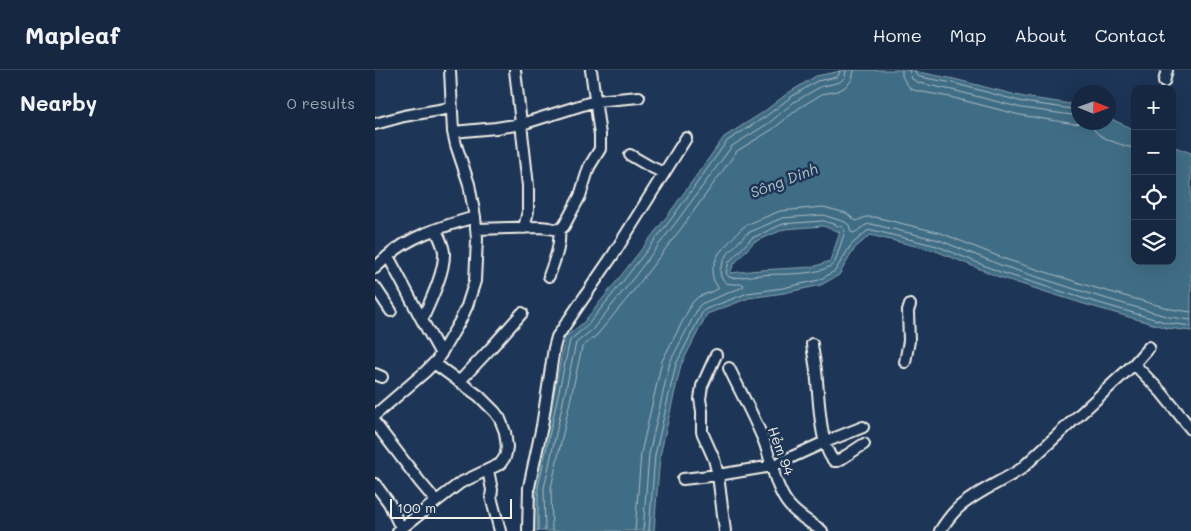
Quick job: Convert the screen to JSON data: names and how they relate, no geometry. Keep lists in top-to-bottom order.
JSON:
{
  "streets": {
    "street": ["Hẻm 94"]
  },
  "water": ["Sông Dinh"],
  "scale_bar": "100 m",
  "north": "right",
  "page": {
    "header": "Mapleaf",
    "nav": [
      "Home",
      "Map",
      "About",
      "Contact"
    ],
    "heading": ["Nearby", "0 results"],
    "map_buttons": ["+", "−"],
    "scale": "100 m"
  }
}
